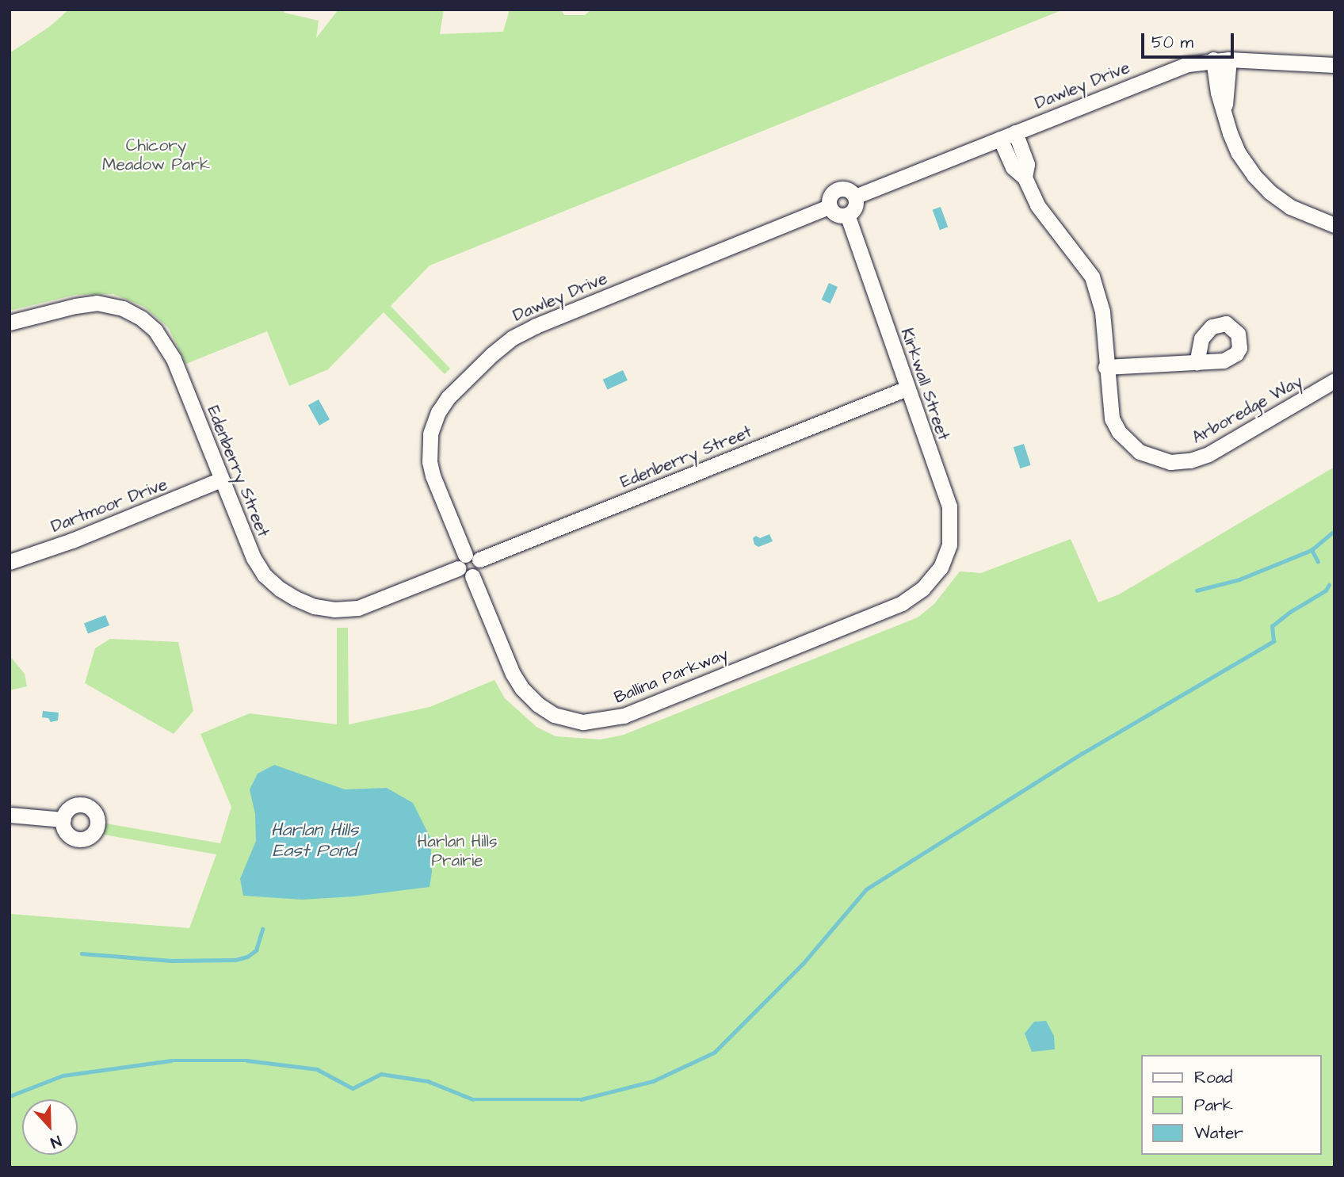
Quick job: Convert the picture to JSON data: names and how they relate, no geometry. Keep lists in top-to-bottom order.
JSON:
{
  "streets": {
    "street": [
      "Dawley Drive",
      "Kirkwall Street",
      "Arboredge Way",
      "Edenberry Street",
      "Dartmoor Drive",
      "Ballina Parkway"
    ]
  },
  "crossings": [
    ["Dawley Drive", "Kirkwall Street"],
    ["Dawley Drive", "Arboredge Way"],
    ["Dawley Drive", "Edenberry Street"],
    ["Dawley Drive", "Ballina Parkway"],
    ["Kirkwall Street", "Edenberry Street"],
    ["Kirkwall Street", "Ballina Parkway"],
    ["Edenberry Street", "Dartmoor Drive"],
    ["Edenberry Street", "Ballina Parkway"]
  ],
  "water": ["Harlan Hills East Pond"],
  "parks": ["Chicory Meadow Park", "Harlan Hills Prairie"],
  "legend": ["Road", "Park", "Water"],
  "scale_bar": "50 m",
  "north": "bottom"
}
